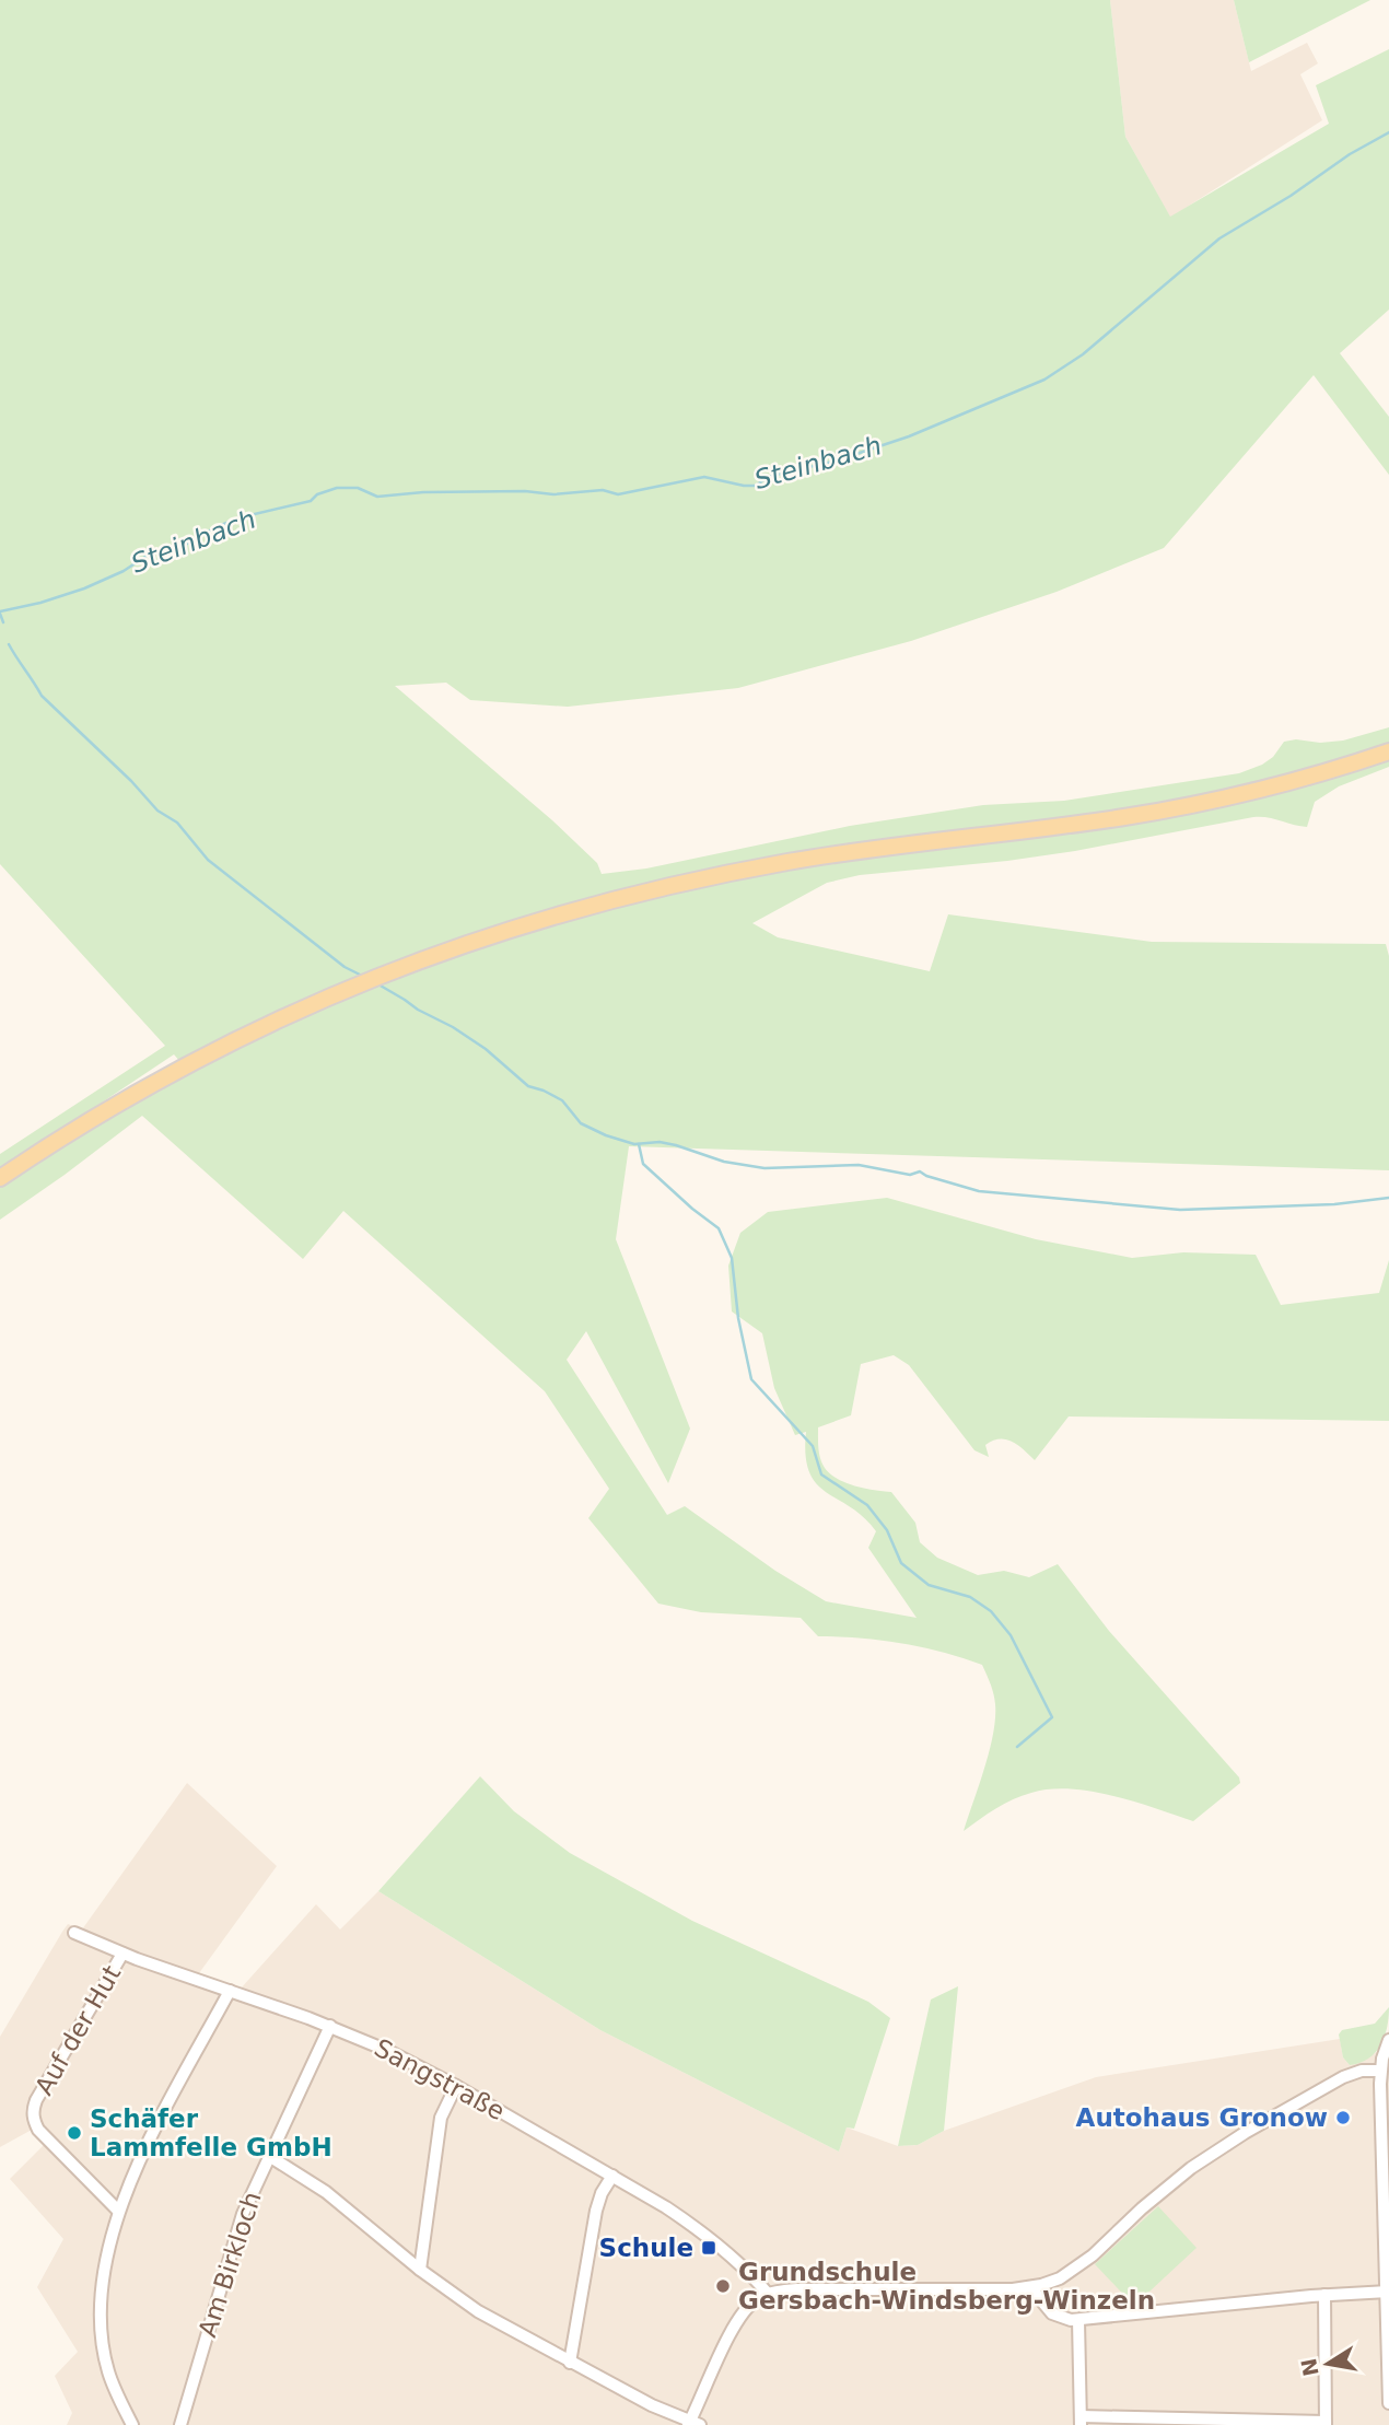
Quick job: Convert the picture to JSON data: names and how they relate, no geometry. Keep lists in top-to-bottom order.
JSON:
{
  "streets": {
    "street": ["Auf der Hut", "Sangstraße", "Am Birkloch"]
  },
  "crossings": [
    ["Auf der Hut", "Sangstraße"],
    ["Sangstraße", "Am Birkloch"]
  ],
  "water": ["Steinbach"],
  "places": {
    "other": ["Autohaus Gronow", "Schäfer Lammfelle GmbH", "Grundschule Gersbach-Windsberg-Winzeln"],
    "transit": ["Schule"]
  },
  "north": "left"
}
